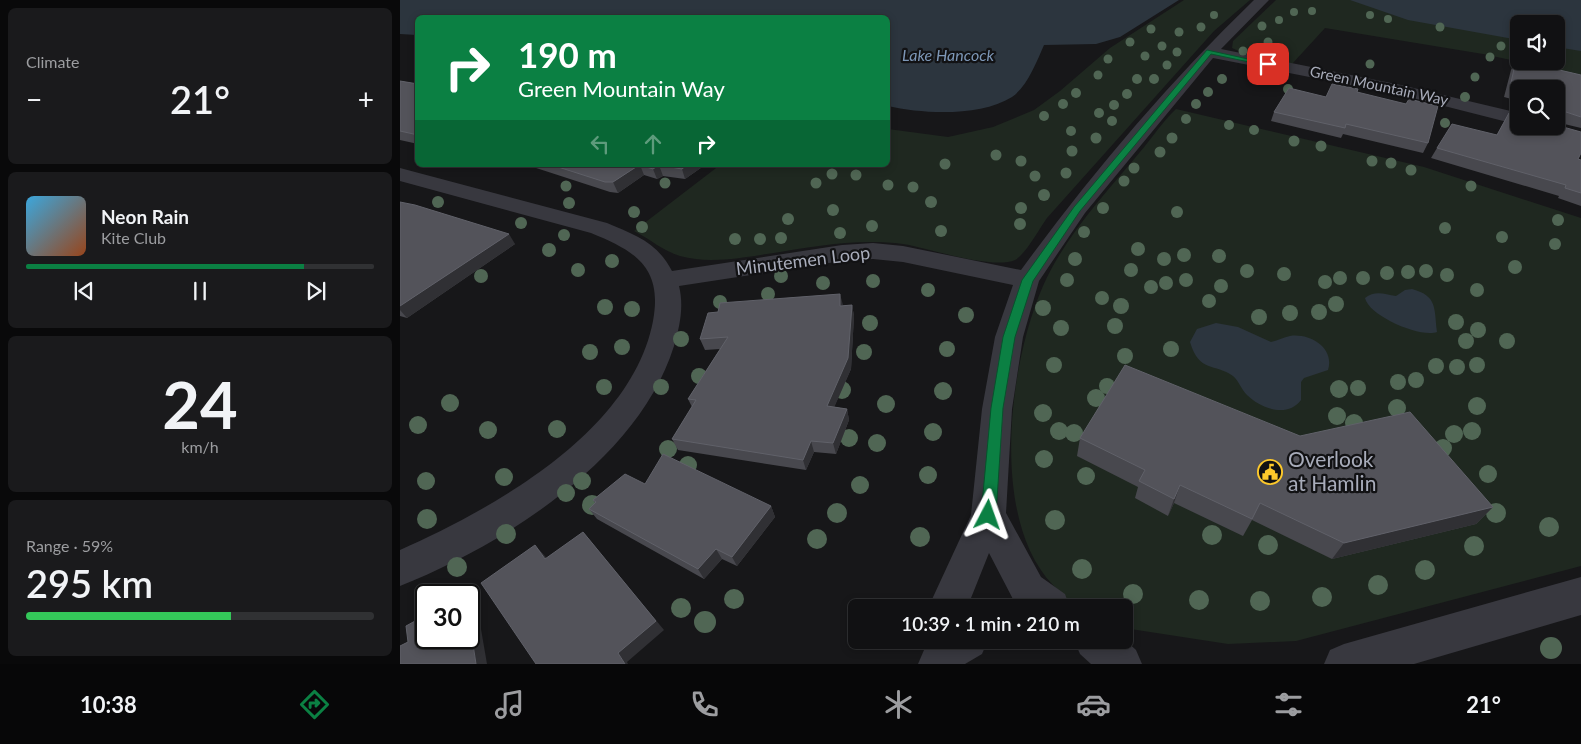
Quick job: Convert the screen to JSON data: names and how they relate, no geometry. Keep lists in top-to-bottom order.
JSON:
{
  "streets": {
    "street": ["Green Mountain Way", "Minutemen Loop"]
  },
  "water": ["Lake Hancock"],
  "places": {
    "public building": ["Overlook at Hamlin"]
  },
  "page": {
    "tile": [
      "Climate",
      ["24", "km/h"],
      ["Range · 59%", "295 km"]
    ],
    "turn": ["190 m", "Green Mountain Way"],
    "heat": ["−", "21°", "+"],
    "song": ["Neon Rain", "Kite Club"],
    "limit": "30",
    "trip": "10:39 · 1 min · 210 m",
    "tabs": ["10:38", "21°"]
  }
}
